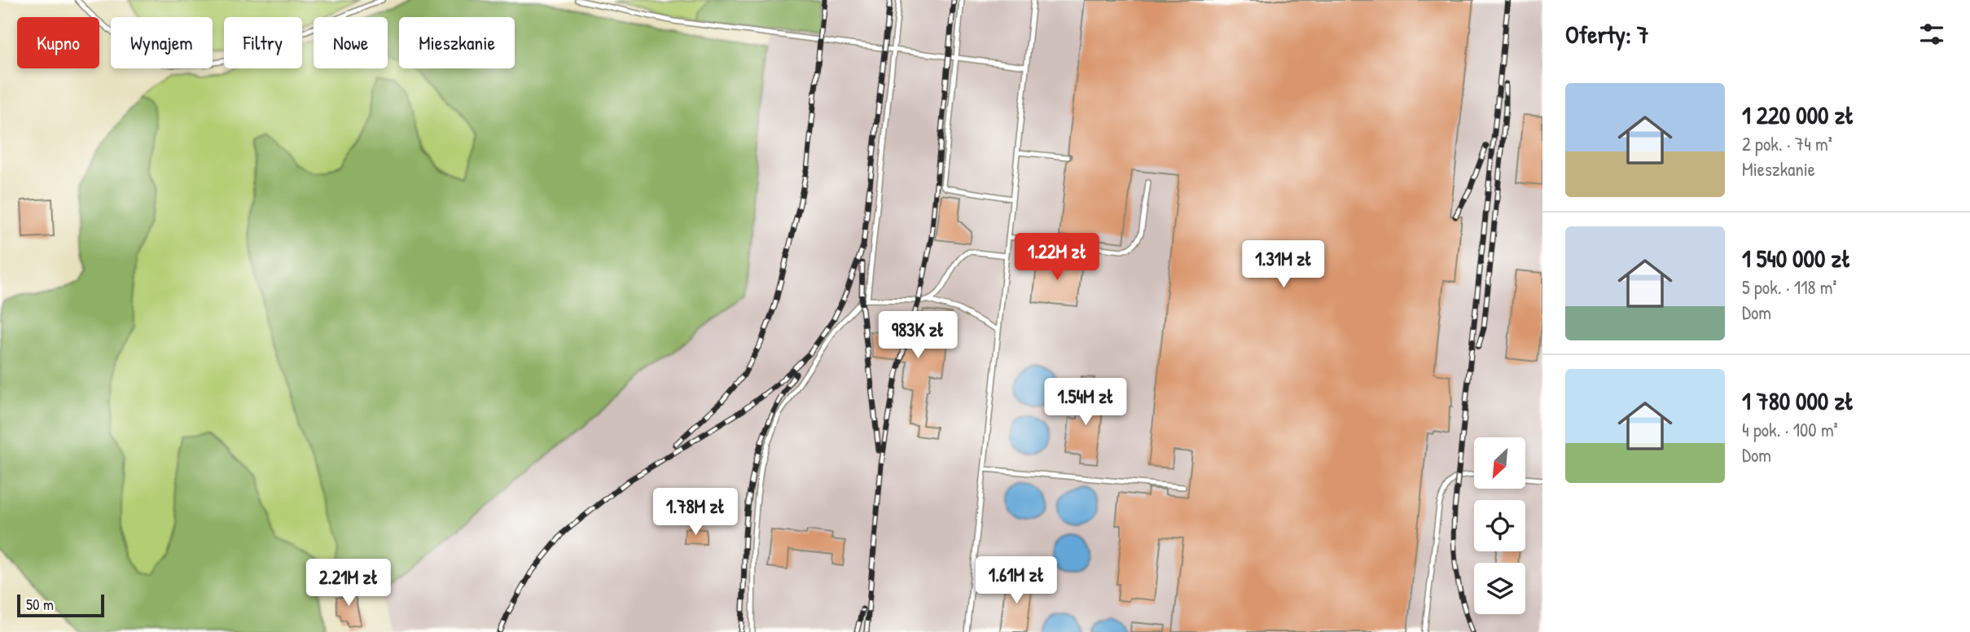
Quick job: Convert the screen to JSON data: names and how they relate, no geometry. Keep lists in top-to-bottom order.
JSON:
{
  "scale_bar": "50 m",
  "north": "bottom left",
  "page": {
    "heading": "Oferty: 7",
    "chip": [
      "Kupno",
      "Wynajem",
      "Filtry",
      "Nowe",
      "Mieszkanie"
    ],
    "list": [
      {
        "name": "1 220 000 zł",
        "note": "2 pok. · 74 m² · Mieszkanie"
      },
      {
        "name": "1 540 000 zł",
        "note": "5 pok. · 118 m² · Dom"
      },
      {
        "name": "1 780 000 zł",
        "note": "4 pok. · 100 m² · Dom"
      }
    ],
    "price": [
      "1.22M zł",
      "1.31M zł",
      "983K zł",
      "1.54M zł",
      "1.78M zł",
      "1.61M zł",
      "2.21M zł"
    ],
    "scale": "50 m"
  }
}
